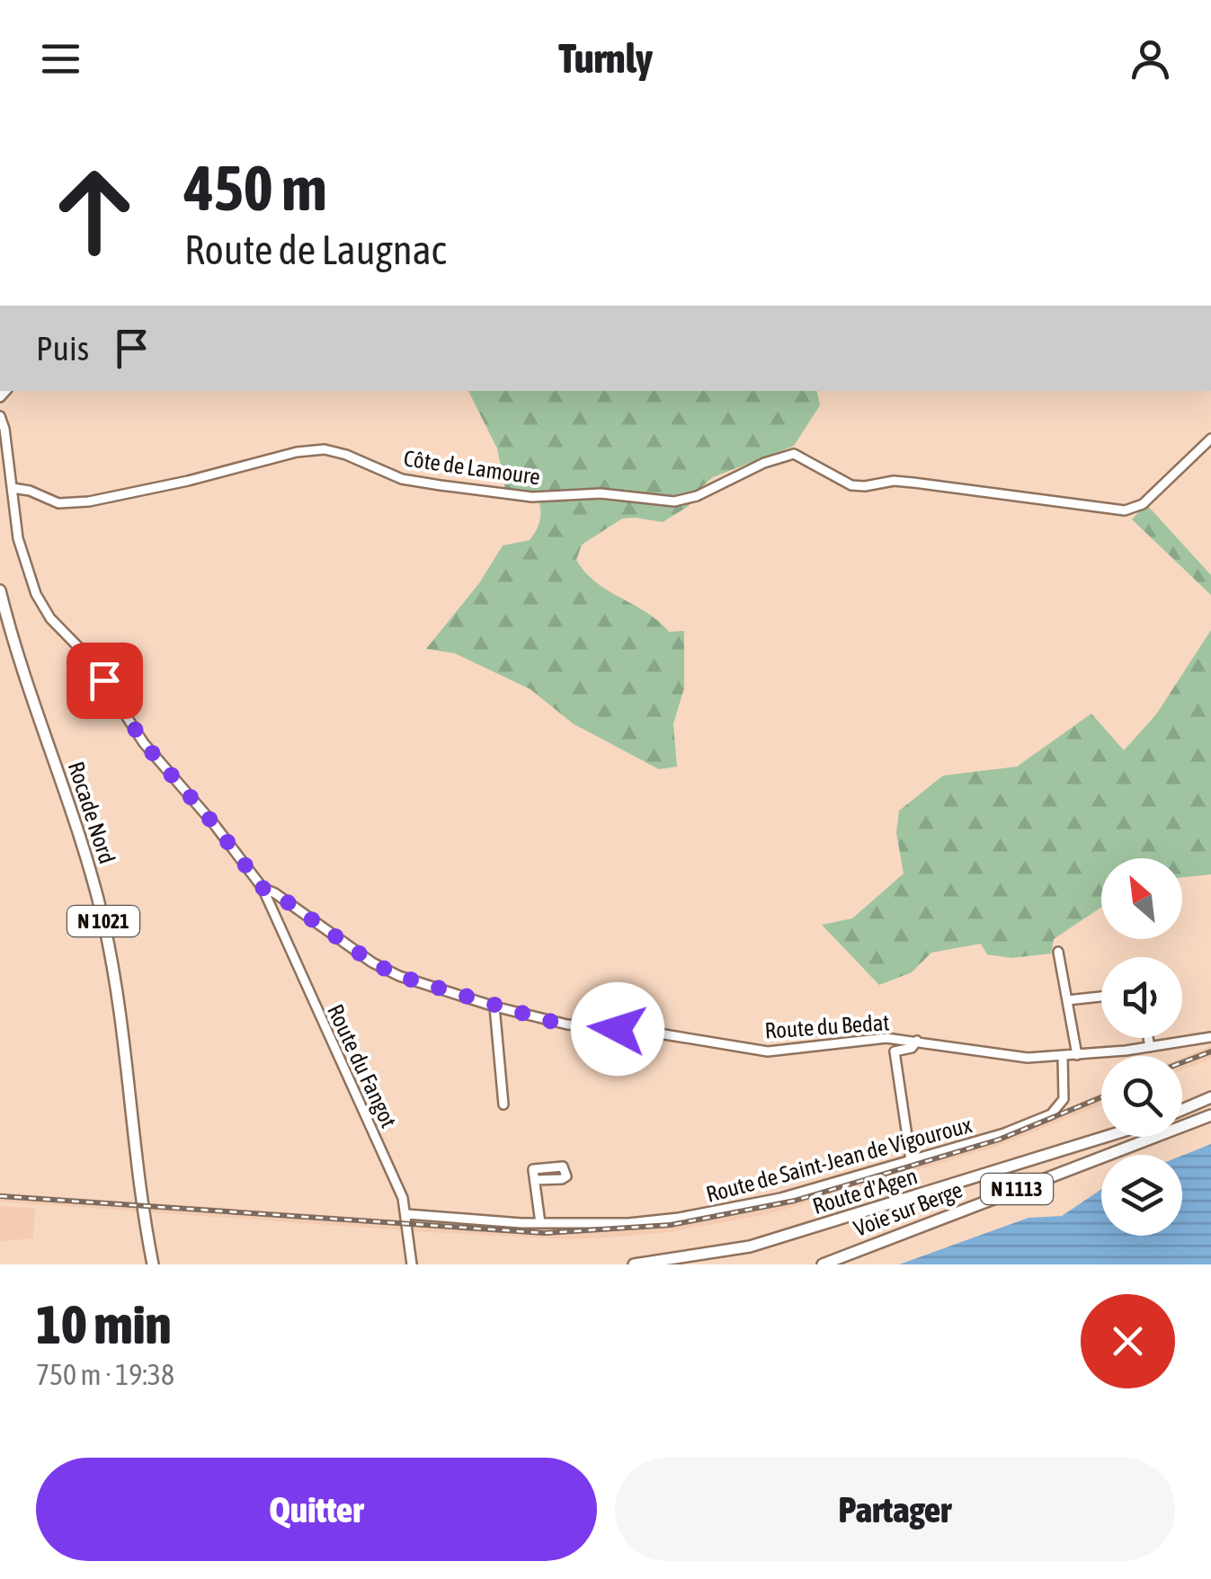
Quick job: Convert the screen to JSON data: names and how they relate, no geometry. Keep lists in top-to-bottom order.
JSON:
{
  "streets": {
    "main road": [
      "Rocade Nord",
      "N 1021",
      "N 1113",
      "Route d'Agen",
      "Voie sur Berge"
    ],
    "street": [
      "Côte de Lamoure",
      "Route du Bedat",
      "Route du Fangot",
      "Route de Saint-Jean de Vigouroux"
    ]
  },
  "crossings": [
    ["Route du Bedat", "Route du Fangot"],
    ["Route du Bedat", "Route de Saint-Jean de Vigouroux"],
    ["Route du Fangot", "Route de Saint-Jean de Vigouroux"]
  ],
  "north": "top left",
  "page": {
    "header": "Turnly",
    "turn": ["450 m", "Route de Laugnac"],
    "then": "Puis",
    "heading": ["10 min", "750 m · 19:38"],
    "buttons": ["Quitter", "Partager"]
  }
}
